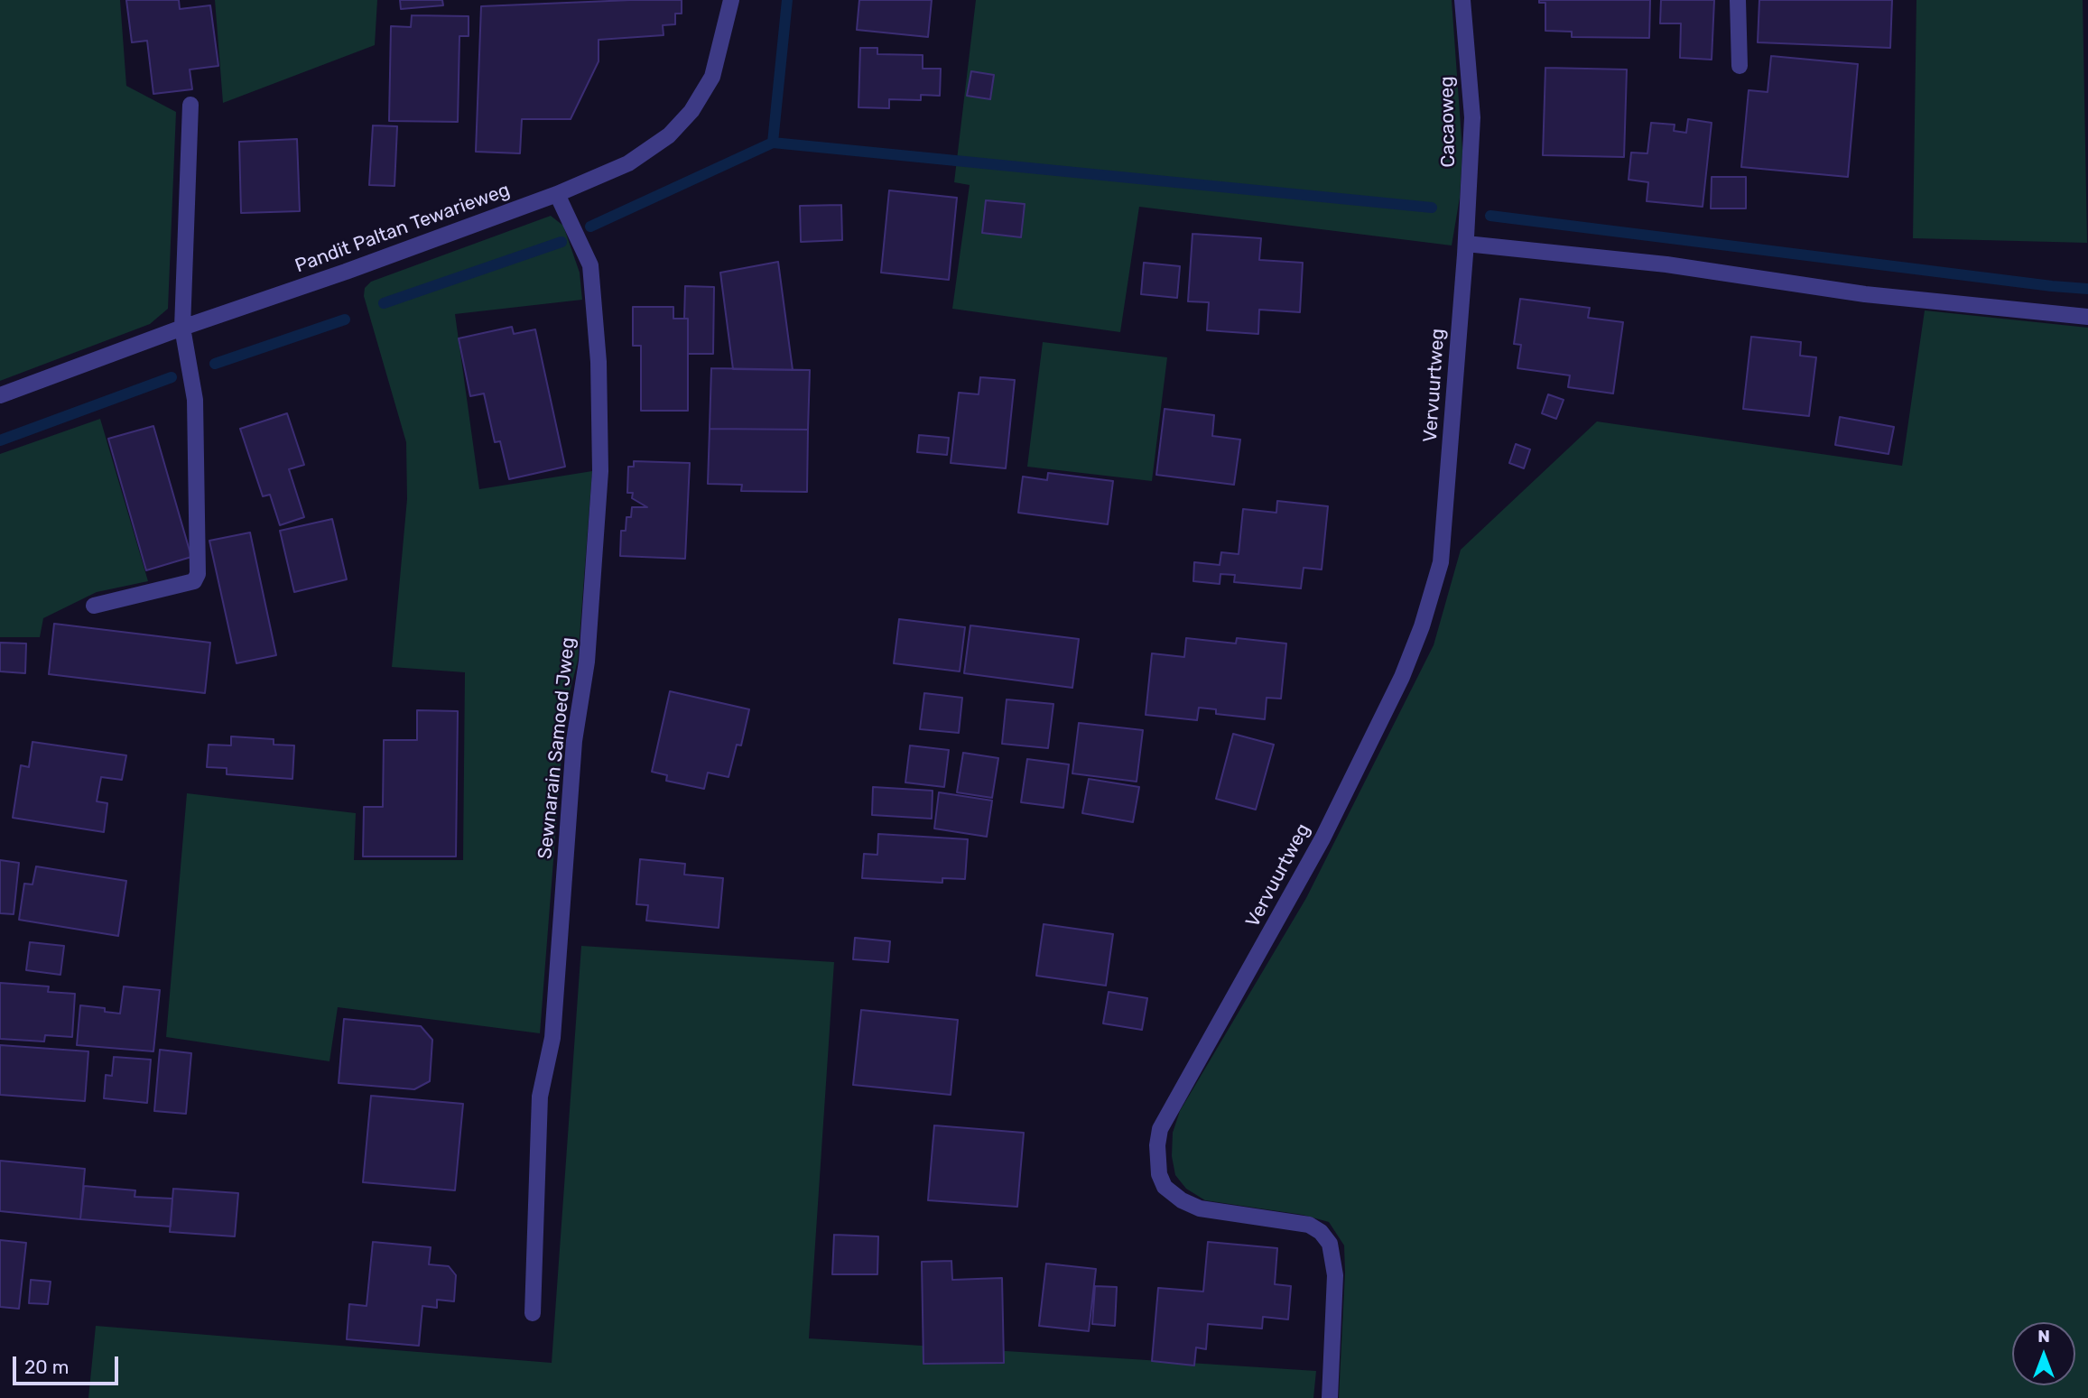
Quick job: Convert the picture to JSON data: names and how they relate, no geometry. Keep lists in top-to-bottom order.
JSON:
{
  "streets": {
    "street": [
      "Cacaoweg",
      "Pandit Paltan Tewarieweg",
      "Vervuurtweg",
      "Sewnarain Samoed Jweg"
    ]
  },
  "crossings": [
    ["Cacaoweg", "Vervuurtweg"],
    ["Pandit Paltan Tewarieweg", "Sewnarain Samoed Jweg"]
  ],
  "scale_bar": "20 m",
  "north": "top"
}
